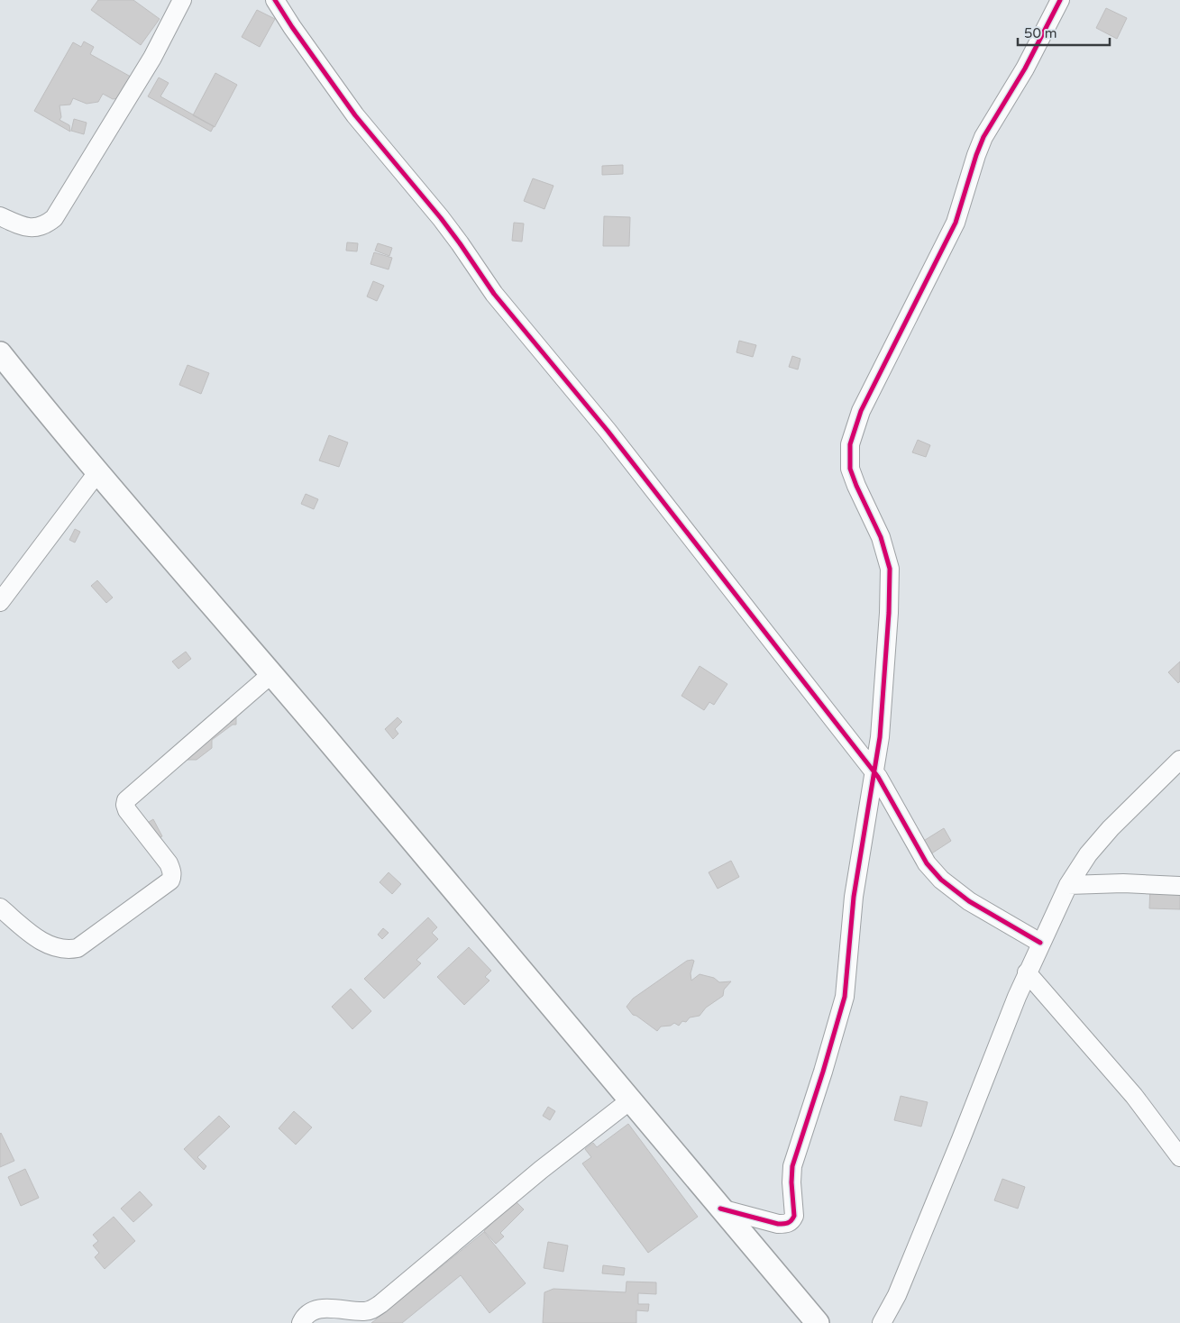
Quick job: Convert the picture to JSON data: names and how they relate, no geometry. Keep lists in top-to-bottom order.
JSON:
{
  "scale_bar": "50 m"
}
